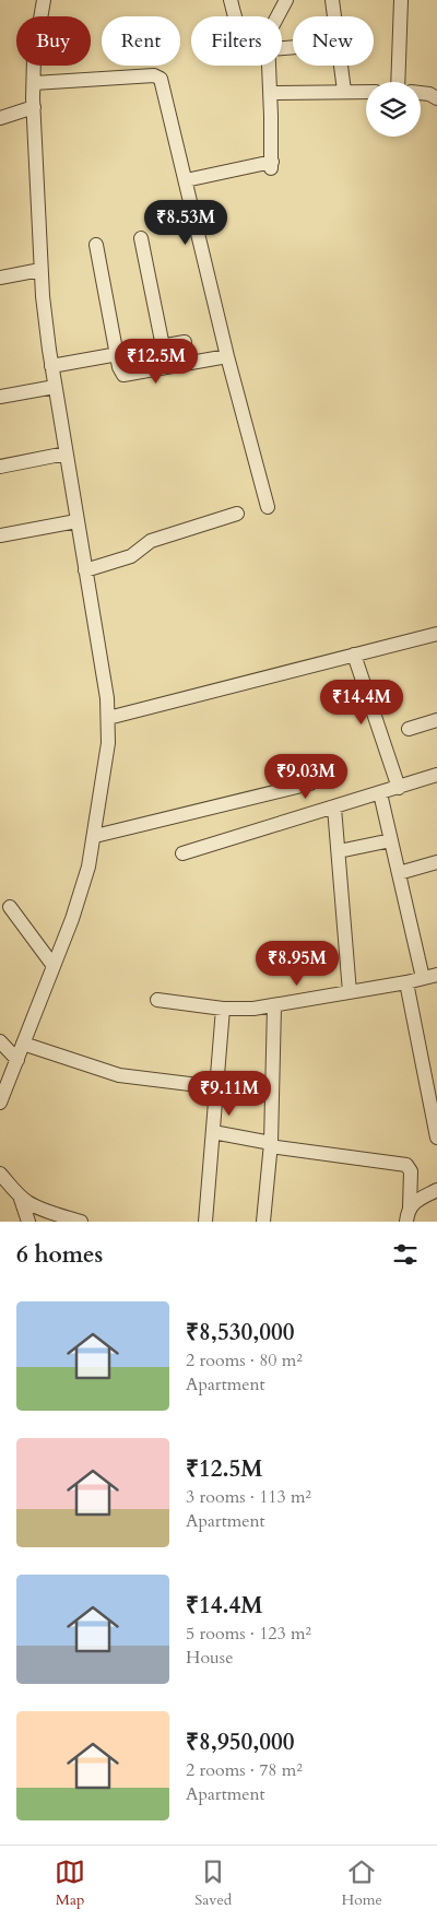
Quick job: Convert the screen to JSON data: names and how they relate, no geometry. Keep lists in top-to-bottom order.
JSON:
{
  "page": {
    "chip": [
      "Buy",
      "Rent",
      "Filters",
      "New"
    ],
    "price": [
      "₹8.53M",
      "₹12.5M",
      "₹14.4M",
      "₹9.03M",
      "₹8.95M",
      "₹9.11M"
    ],
    "heading": "6 homes",
    "list": [
      {
        "name": "₹8,530,000",
        "note": "2 rooms · 80 m² · Apartment"
      },
      {
        "name": "₹12.5M",
        "note": "3 rooms · 113 m² · Apartment"
      },
      {
        "name": "₹14.4M",
        "note": "5 rooms · 123 m² · House"
      },
      {
        "name": "₹8,950,000",
        "note": "2 rooms · 78 m² · Apartment"
      }
    ],
    "tabs": ["Map", "Saved", "Home"]
  }
}
